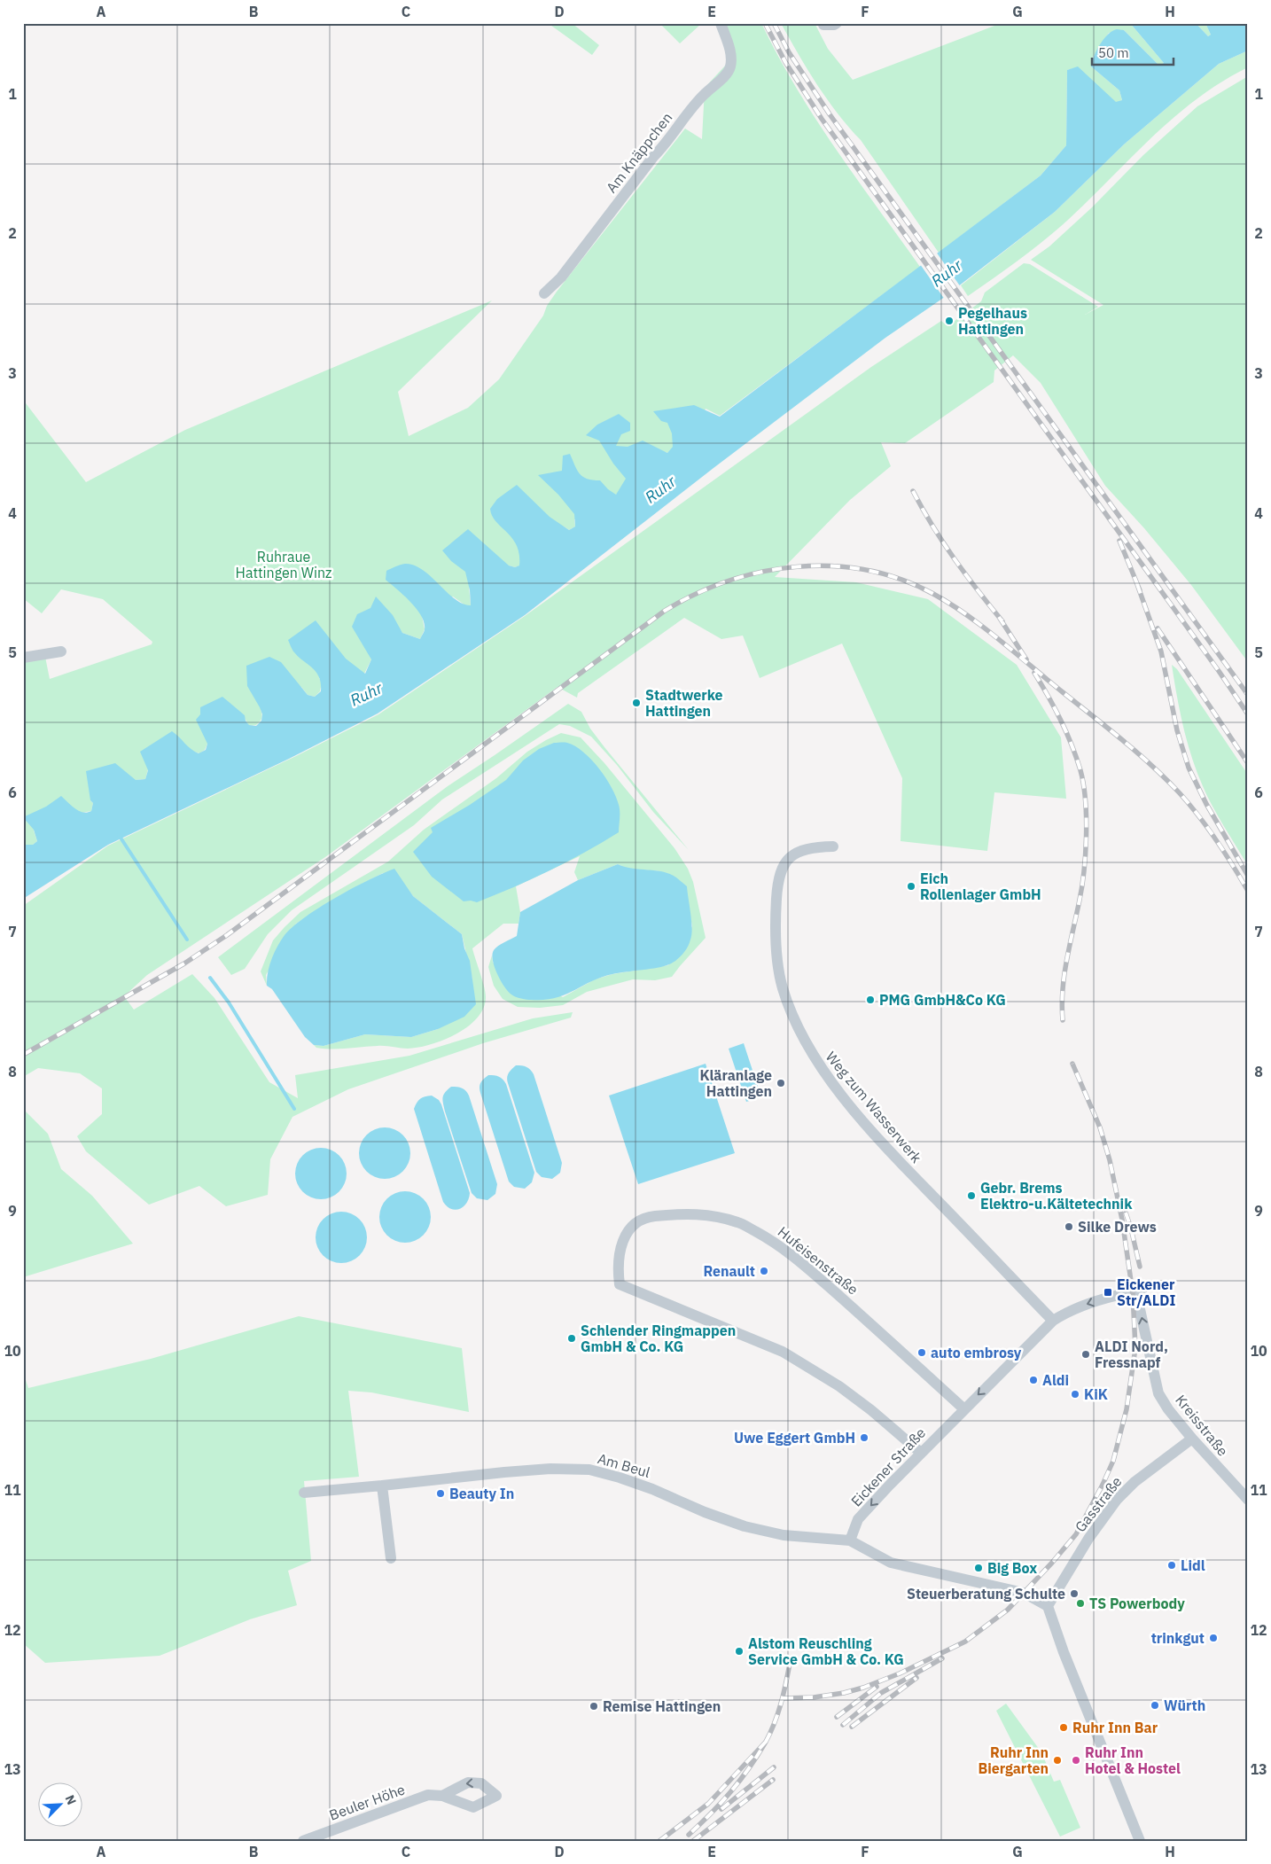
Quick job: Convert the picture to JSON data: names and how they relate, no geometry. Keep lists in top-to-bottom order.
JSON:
{
  "streets": {
    "street": [
      "Am Knäppchen",
      "Weg zum Wasserwerk",
      "Hufeisenstraße",
      "Kreisstraße",
      "Am Beul",
      "Eickener Straße",
      "Gasstraße",
      "Beuler Höhe"
    ]
  },
  "crossings": [
    ["Weg zum Wasserwerk", "Eickener Straße"],
    ["Hufeisenstraße", "Eickener Straße"],
    ["Kreisstraße", "Eickener Straße"],
    ["Kreisstraße", "Gasstraße"],
    ["Am Beul", "Eickener Straße"]
  ],
  "one_way": ["Kreisstraße", "Eickener Straße"],
  "water": ["Ruhr"],
  "parks": ["Ruhraue Hattingen Winz"],
  "places": {
    "other": [
      "Pegelhaus Hattingen",
      "Stadtwerke Hattingen",
      "Eich Rollenlager GmbH",
      "PMG GmbH&Co KG",
      "Kläranlage Hattingen",
      "Gebr. Brems Elektro-u.Kältetechnik",
      "Silke Drews",
      "Renault",
      "Schlender Ringmappen GmbH & Co. KG",
      "auto embrosy",
      "ALDI Nord, Fressnapf",
      "Aldi",
      "KiK",
      "Uwe Eggert GmbH",
      "Beauty In",
      "Lidl",
      "Big Box",
      "Steuerberatung Schulte",
      "TS Powerbody",
      "trinkgut",
      "Alstom Reuschling Service GmbH & Co. KG",
      "Würth",
      "Remise Hattingen",
      "Ruhr Inn Bar",
      "Ruhr Inn Biergarten",
      "Ruhr Inn Hotel & Hostel"
    ],
    "transit": ["Eickener Str/ALDI"]
  },
  "scale_bar": "50 m",
  "north": "top right",
  "grid": {
    "columns": [
      "A",
      "B",
      "C",
      "D",
      "E",
      "F",
      "G",
      "H"
    ],
    "rows": [
      "1",
      "2",
      "3",
      "4",
      "5",
      "6",
      "7",
      "8",
      "9",
      "10",
      "11",
      "12",
      "13"
    ]
  }
}
